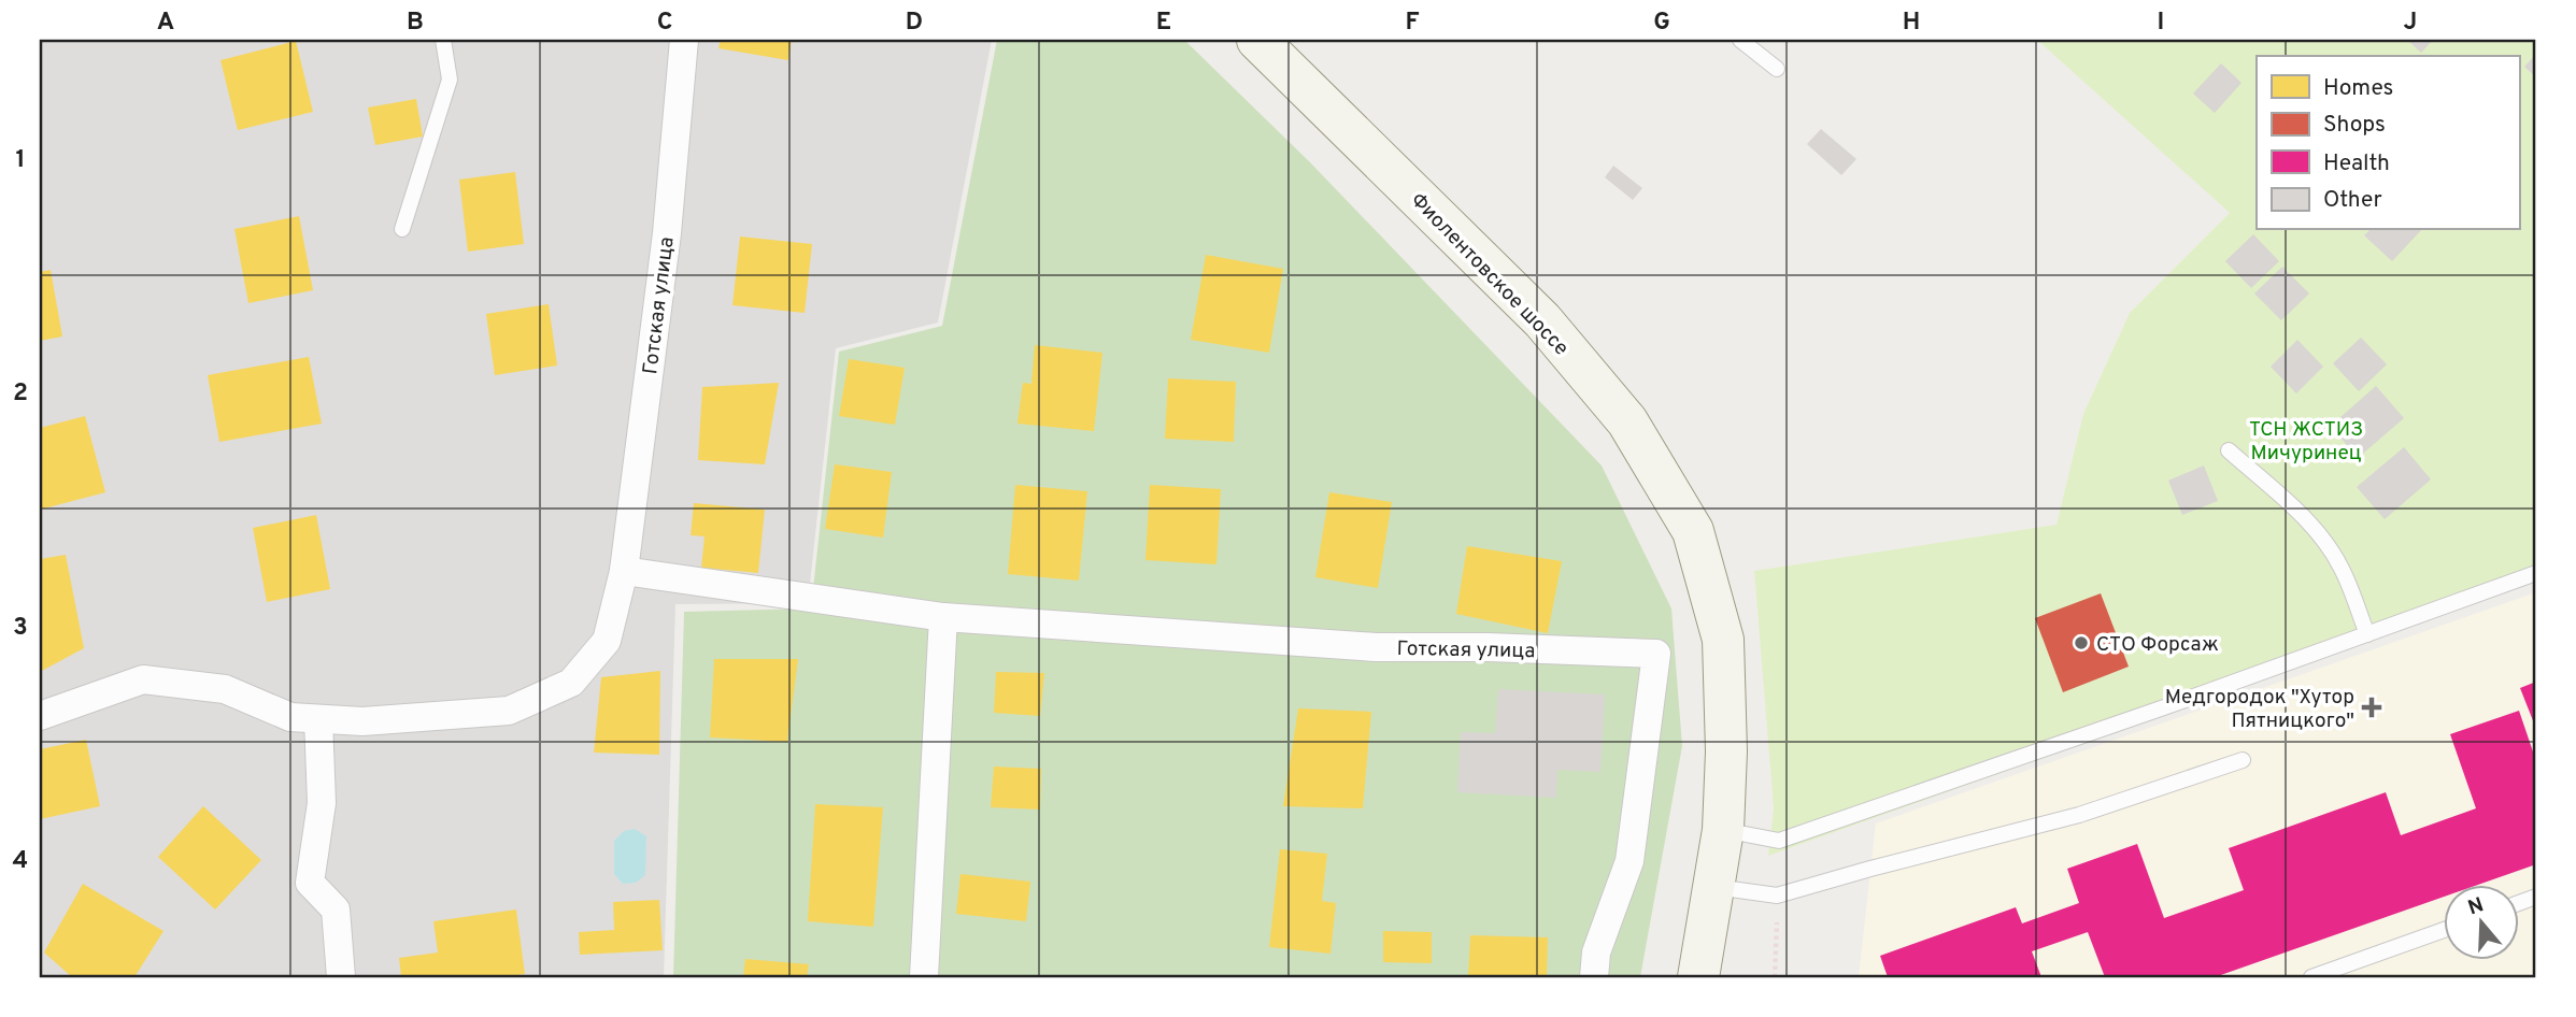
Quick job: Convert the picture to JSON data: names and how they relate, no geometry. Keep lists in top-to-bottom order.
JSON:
{
  "streets": {
    "main road": ["Фиолентовское шоссе"],
    "street": ["Готская улица"]
  },
  "parks": ["ТСН ЖСТИЗ Мичуринец"],
  "places": {
    "other": ["СТО Форсаж"],
    "health": ["Медгородок \"Хутор Пятницкого\""]
  },
  "legend": [
    "Homes",
    "Shops",
    "Health",
    "Other"
  ],
  "north": "top",
  "grid": {
    "columns": [
      "A",
      "B",
      "C",
      "D",
      "E",
      "F",
      "G",
      "H",
      "I",
      "J"
    ],
    "rows": [
      "1",
      "2",
      "3",
      "4"
    ]
  }
}
